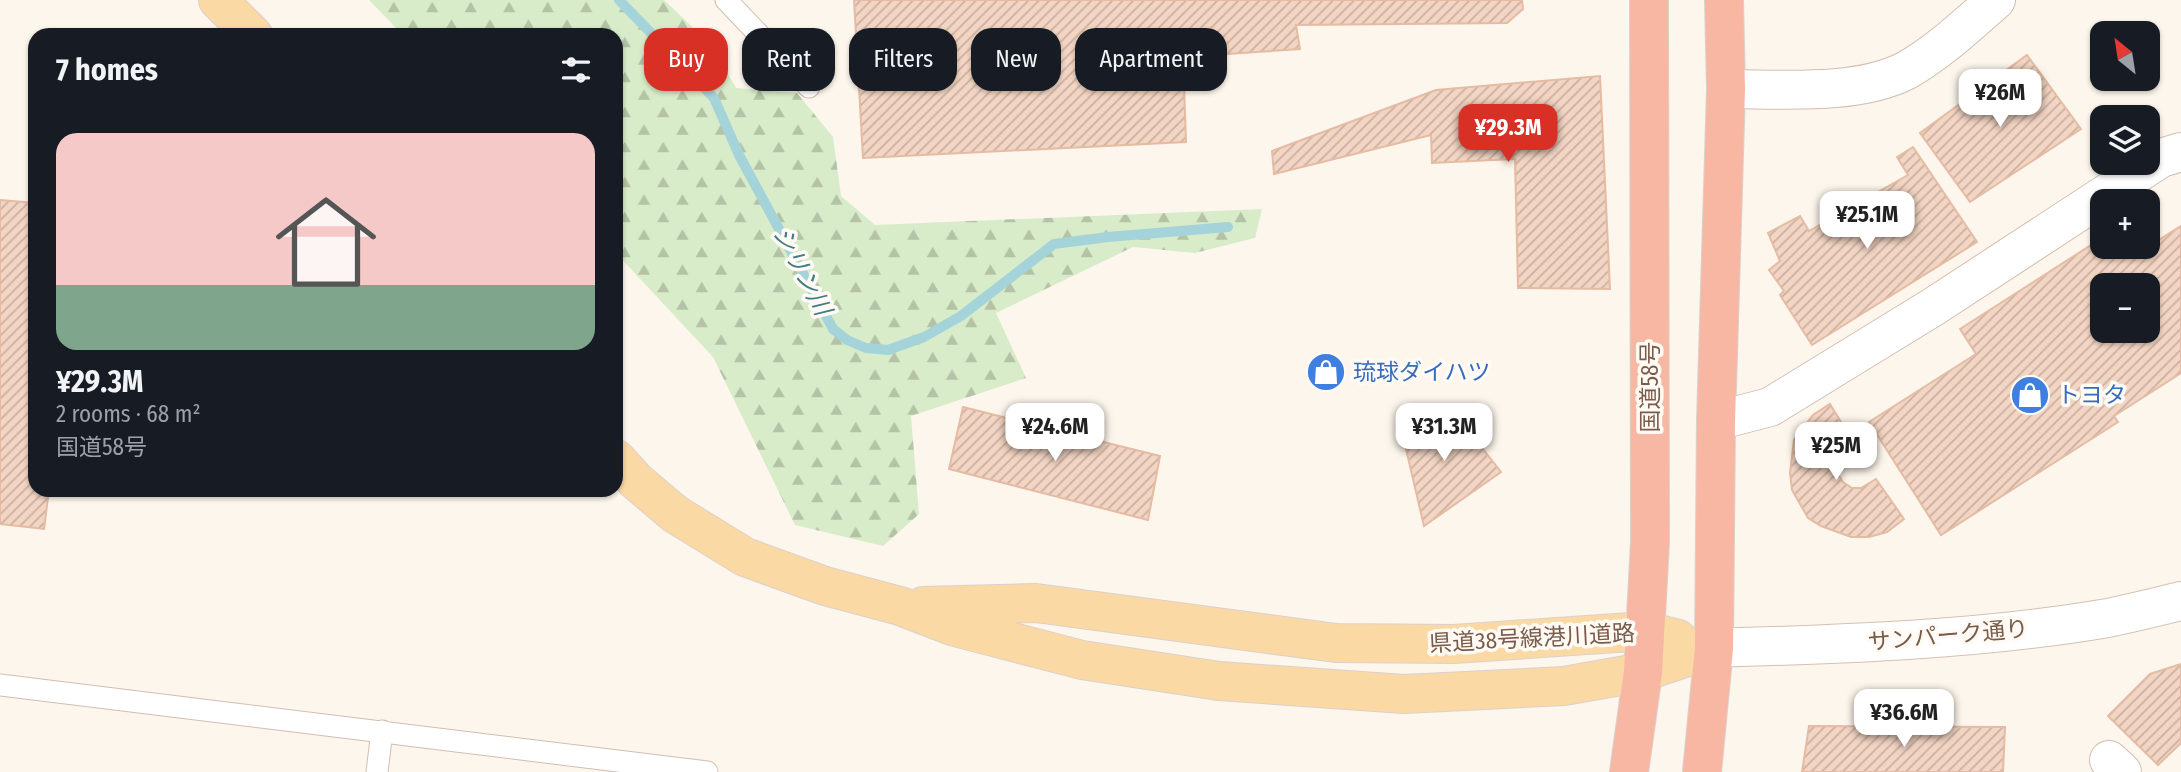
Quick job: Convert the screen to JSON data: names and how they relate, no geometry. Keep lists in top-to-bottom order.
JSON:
{
  "streets": {
    "highway": ["国道58号"],
    "main road": ["県道38号線港川道路"],
    "street": ["サンパーク通り"]
  },
  "crossings": [
    ["国道58号", "県道38号線港川道路"],
    ["サンパーク通り", "県道38号線港川道路"]
  ],
  "water": ["シリン川"],
  "places": {
    "shop": ["琉球ダイハツ", "トヨタ"]
  },
  "north": "top left",
  "page": {
    "map_buttons": ["+", "−"],
    "chip": [
      "Buy",
      "Rent",
      "Filters",
      "New",
      "Apartment"
    ],
    "heading": "7 homes",
    "price": [
      "¥26M",
      "¥29.3M",
      "¥25.1M",
      "¥24.6M",
      "¥31.3M",
      "¥25M",
      "¥36.6M"
    ],
    "list": [
      {
        "name": "¥29.3M",
        "note": "2 rooms · 68 m² · 国道58号"
      }
    ]
  }
}
